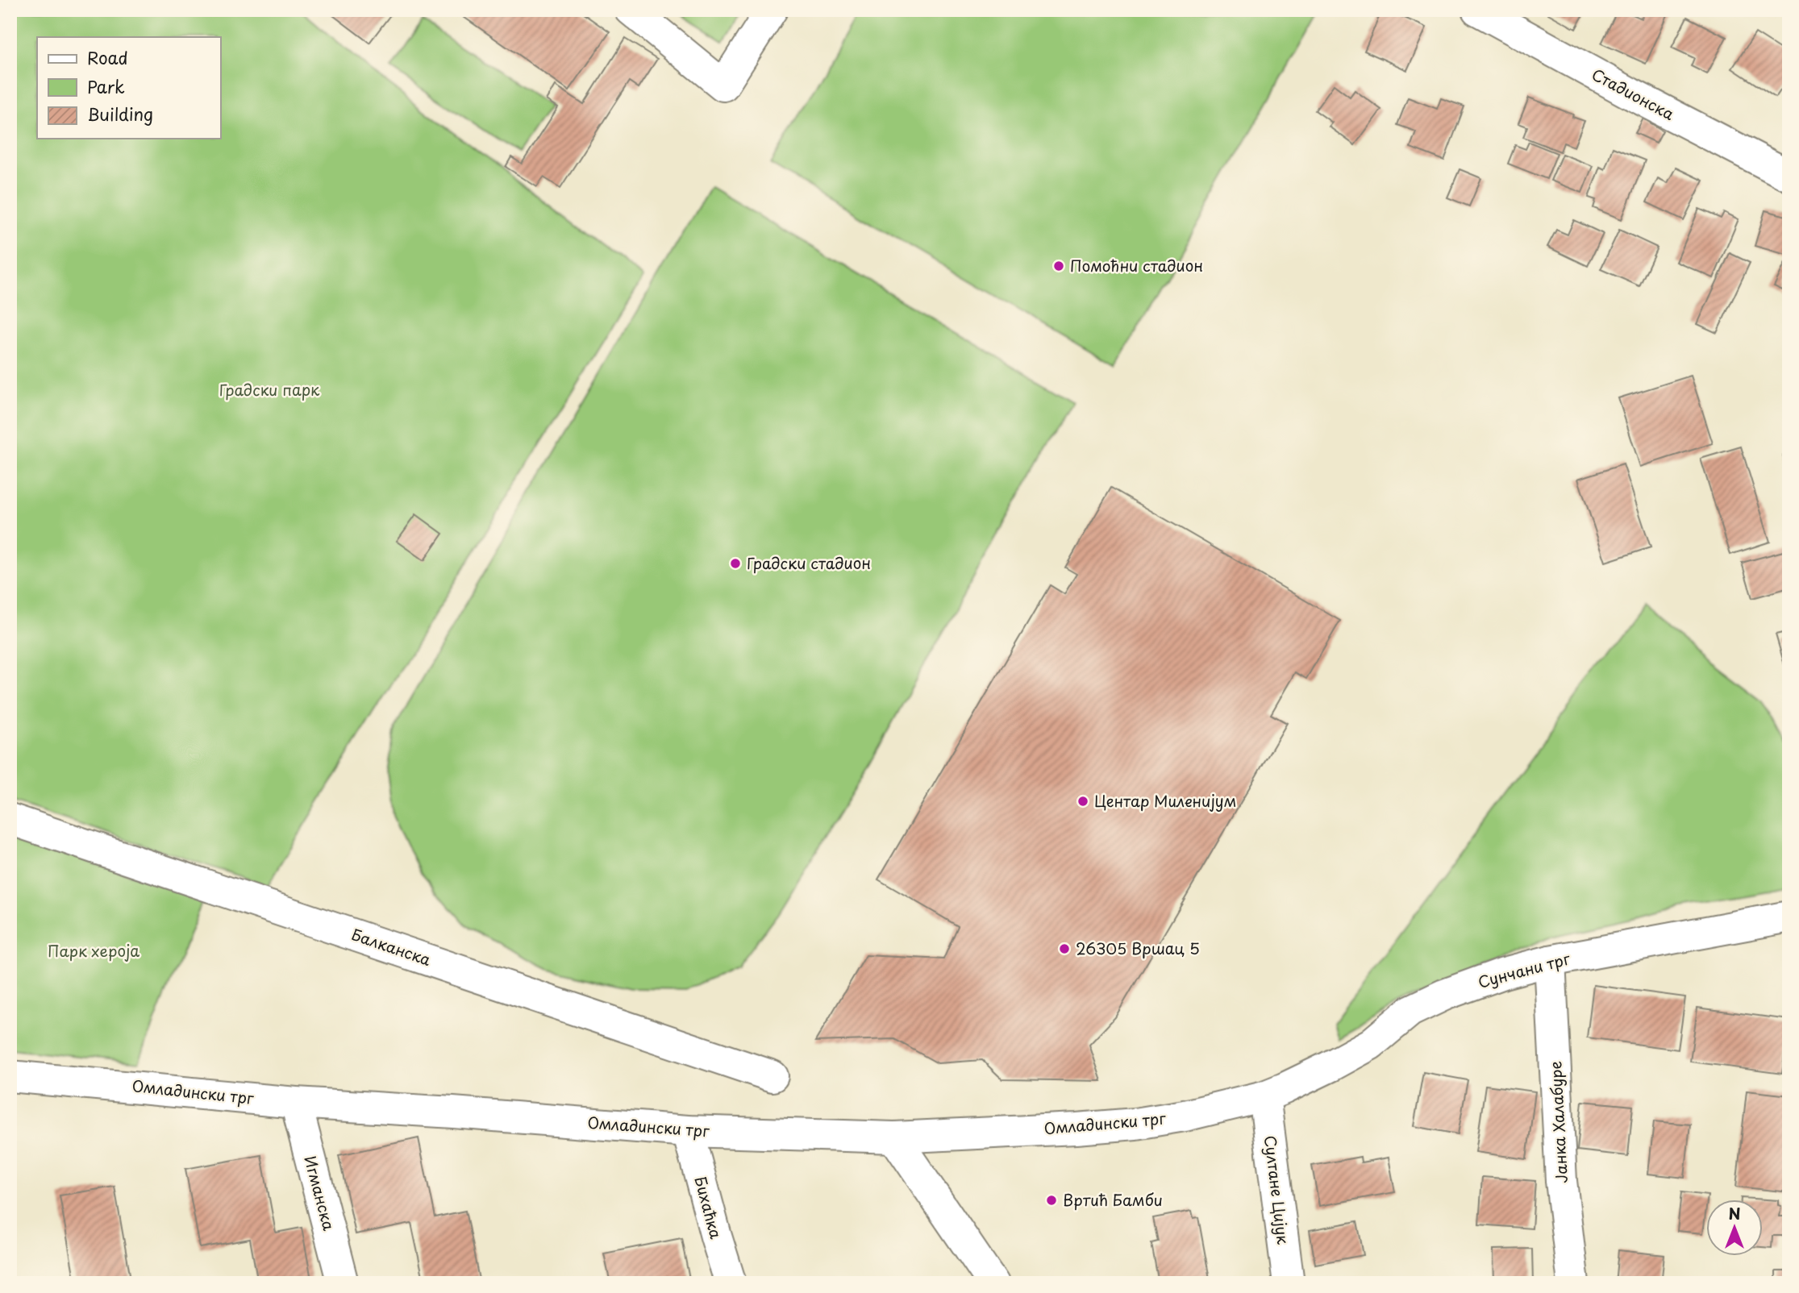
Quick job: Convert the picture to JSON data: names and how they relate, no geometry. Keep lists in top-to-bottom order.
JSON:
{
  "streets": {
    "street": [
      "Стадионска",
      "Балканска",
      "Сунчани трг",
      "Омладински трг",
      "Јанка Халабуре",
      "Султане Цијук",
      "Игманска",
      "Бихаћка"
    ]
  },
  "crossings": [
    ["Сунчани трг", "Омладински трг"],
    ["Сунчани трг", "Јанка Халабуре"],
    ["Сунчани трг", "Султане Цијук"],
    ["Омладински трг", "Султане Цијук"],
    ["Омладински трг", "Игманска"],
    ["Омладински трг", "Бихаћка"]
  ],
  "parks": ["Градски парк", "Парк хероја"],
  "places": [
    "Помоћни стадион",
    "Градски стадион",
    "Центар Миленијум",
    "26305 Вршац 5",
    "Вртић Бамби"
  ],
  "legend": ["Road", "Park", "Building"],
  "north": "top"
}
